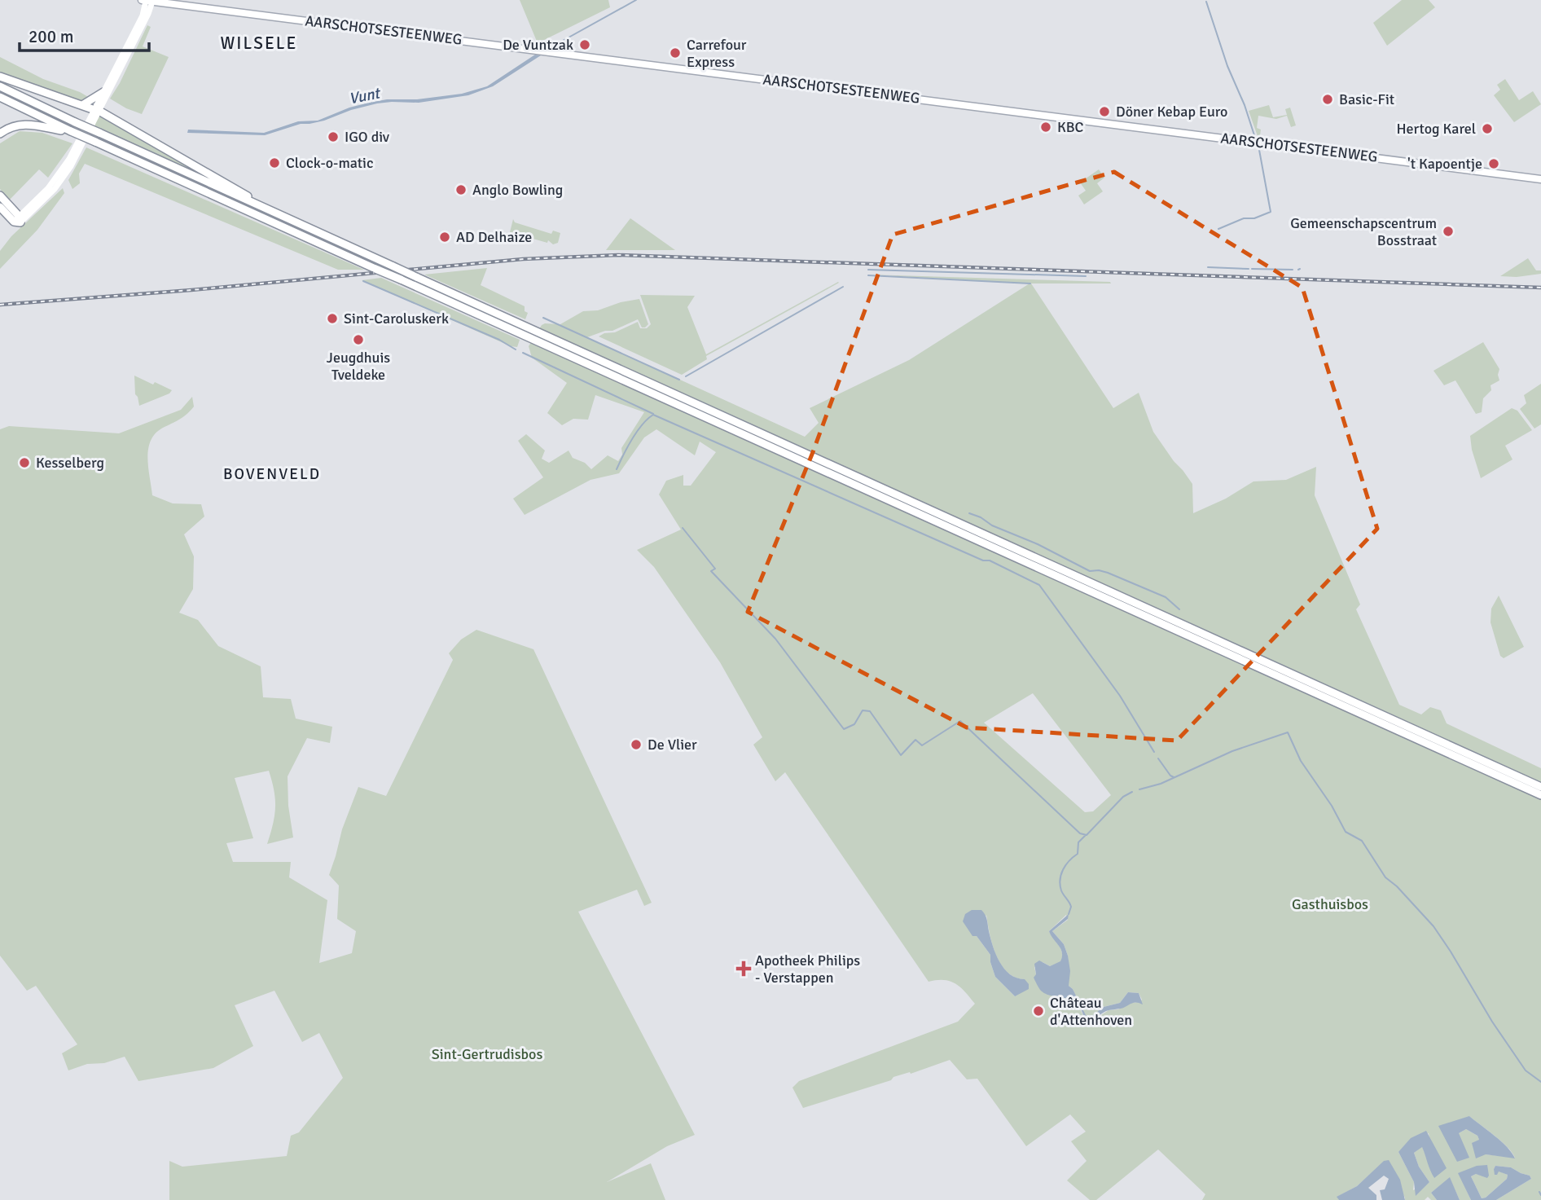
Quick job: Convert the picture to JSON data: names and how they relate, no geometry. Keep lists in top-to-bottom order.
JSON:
{
  "streets": {
    "main road": ["AARSCHOTSESTEENWEG"]
  },
  "districts": ["WILSELE", "BOVENVELD"],
  "water": ["Vunt"],
  "parks": ["Gasthuisbos", "Sint-Gertrudisbos"],
  "places": {
    "other": [
      "De Vuntzak",
      "Carrefour Express",
      "Basic-Fit",
      "Döner Kebap Euro",
      "KBC",
      "Hertog Karel",
      "IGO div",
      "Clock-o-matic",
      "'t Kapoentje",
      "Anglo Bowling",
      "Gemeenschapscentrum Bosstraat",
      "AD Delhaize",
      "Sint-Caroluskerk",
      "Jeugdhuis Tveldeke",
      "Kesselberg",
      "De Vlier",
      "Château d'Attenhoven"
    ],
    "health": ["Apotheek Philips - Verstappen"]
  },
  "scale_bar": "200 m"
}
